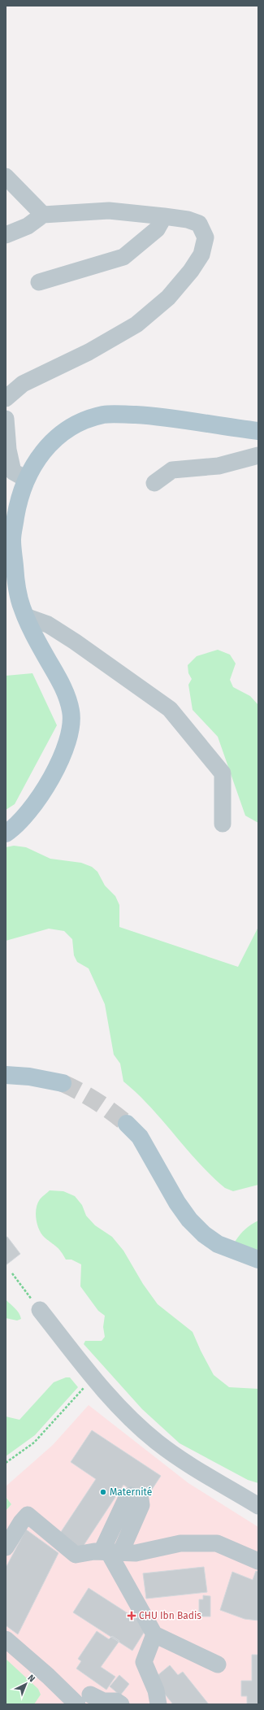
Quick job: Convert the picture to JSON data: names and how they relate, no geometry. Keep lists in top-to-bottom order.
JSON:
{
  "places": {
    "other": ["Maternité"],
    "health": ["CHU Ibn Badis"]
  },
  "north": "top right"
}
